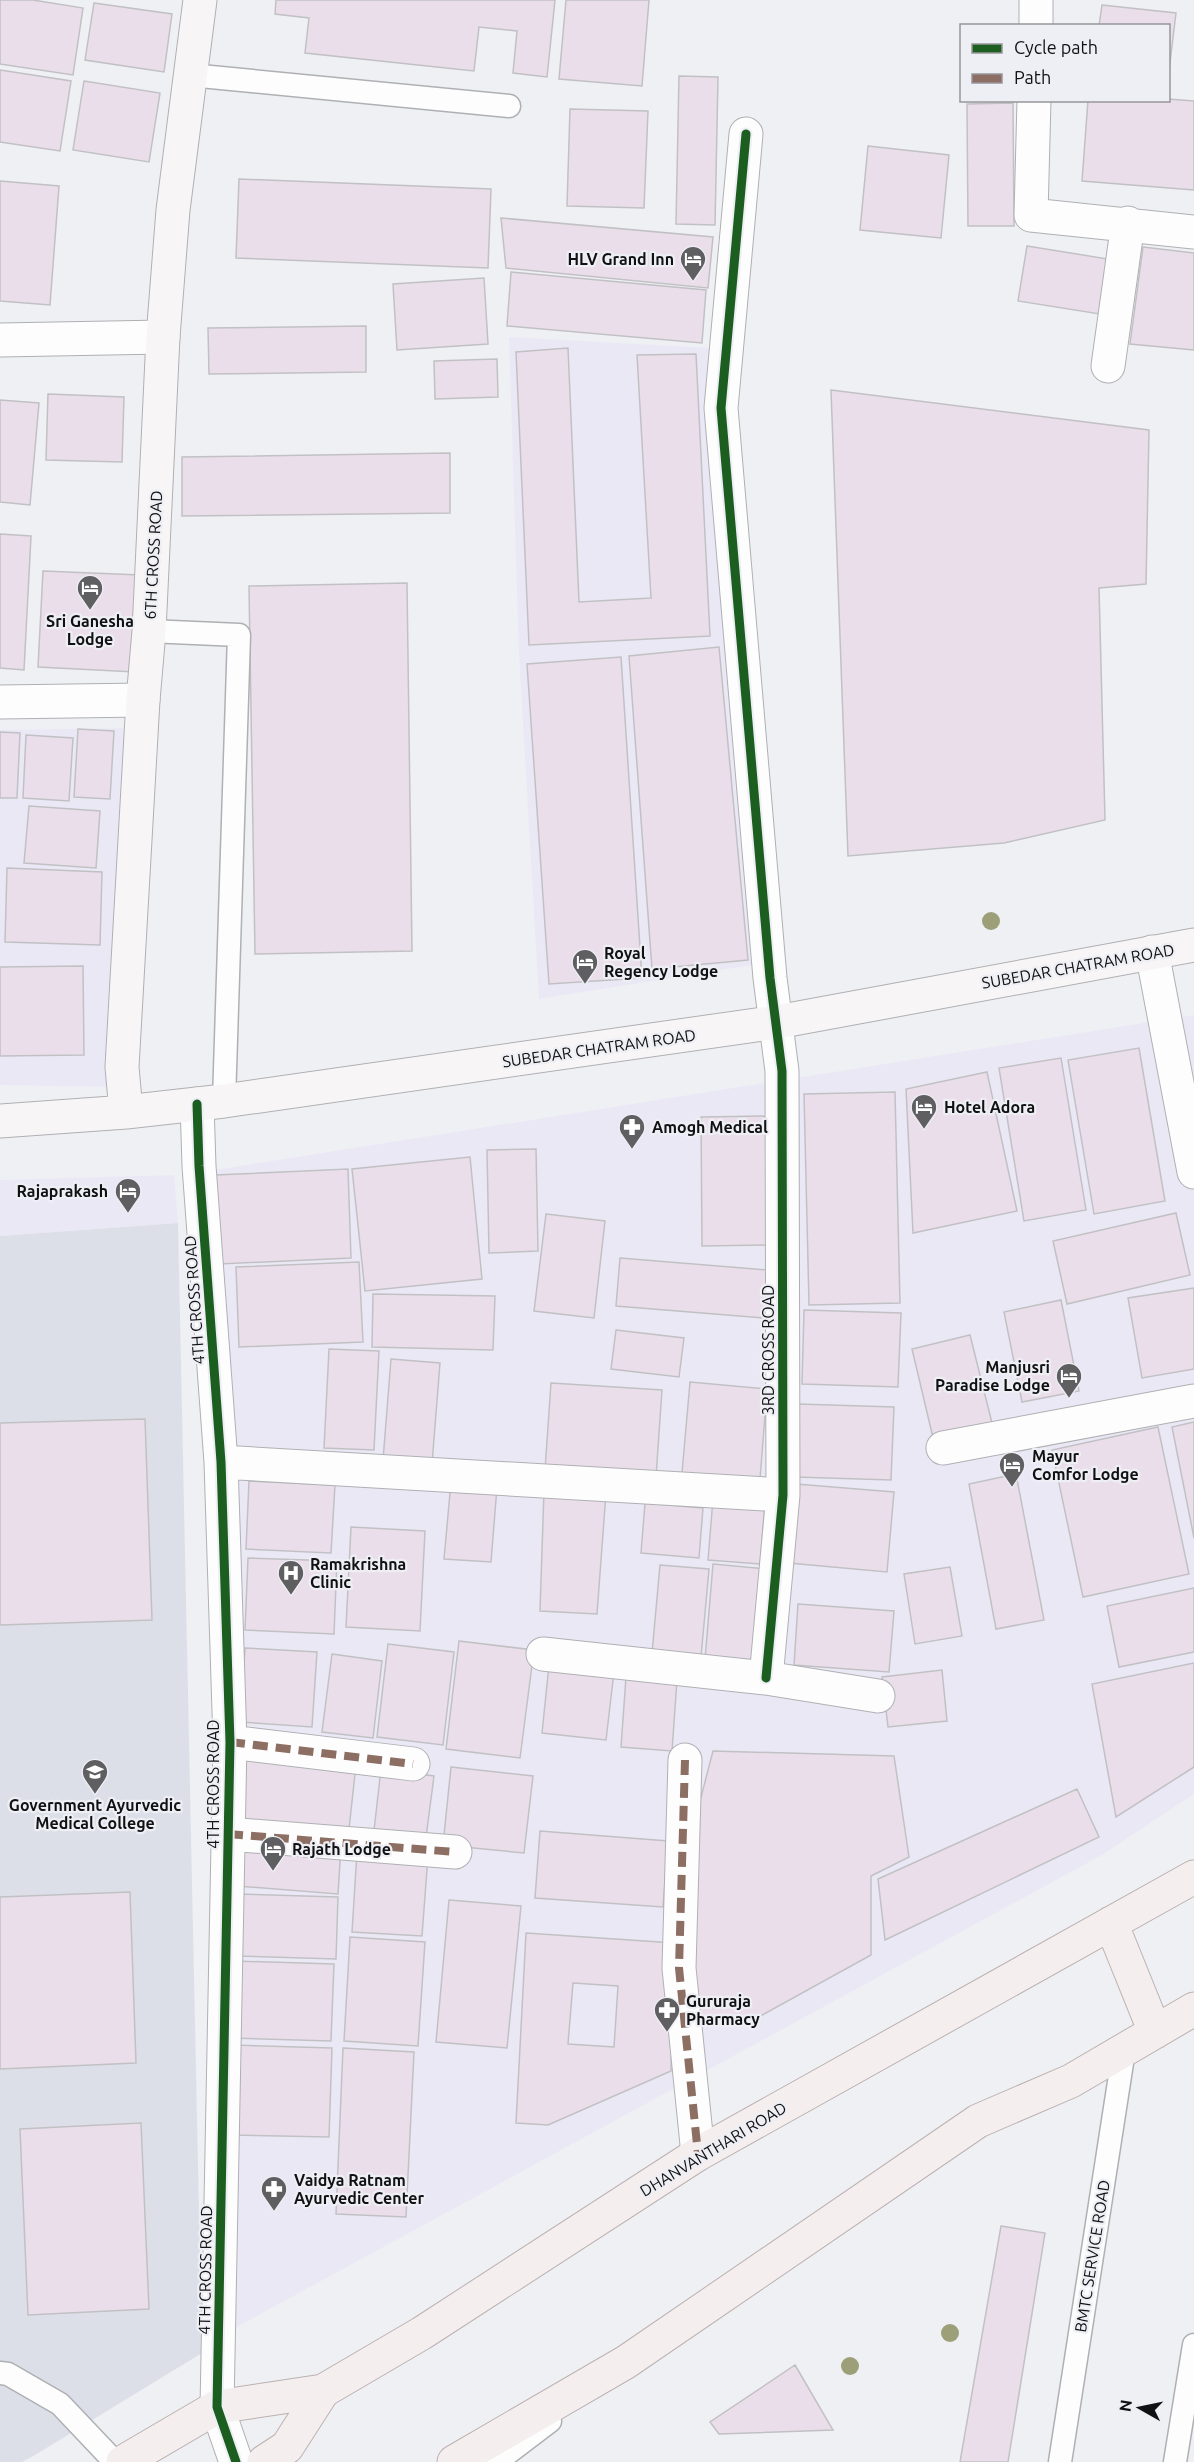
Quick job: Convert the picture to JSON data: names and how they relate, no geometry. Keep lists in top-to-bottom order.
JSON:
{
  "streets": {
    "main road": ["DHANVANTHARI ROAD"],
    "street": [
      "6TH CROSS ROAD",
      "SUBEDAR CHATRAM ROAD",
      "4TH CROSS ROAD",
      "3RD CROSS ROAD"
    ],
    "lane": ["BMTC SERVICE ROAD"]
  },
  "crossings": [
    ["6TH CROSS ROAD", "SUBEDAR CHATRAM ROAD"],
    ["SUBEDAR CHATRAM ROAD", "4TH CROSS ROAD"],
    ["SUBEDAR CHATRAM ROAD", "3RD CROSS ROAD"]
  ],
  "places": {
    "hotel": [
      "HLV Grand Inn",
      "Sri Ganesha Lodge",
      "Royal Regency Lodge",
      "Hotel Adora",
      "Rajaprakash",
      "Manjusri Paradise Lodge",
      "Mayur Comfor Lodge",
      "Rajath Lodge"
    ],
    "pharmacy": ["Amogh Medical", "Gururaja Pharmacy", "Vaidya Ratnam Ayurvedic Center"],
    "hospital": ["Ramakrishna Clinic"],
    "school or university": ["Government Ayurvedic Medical College"]
  },
  "legend": ["Cycle path", "Path"],
  "north": "left"
}
